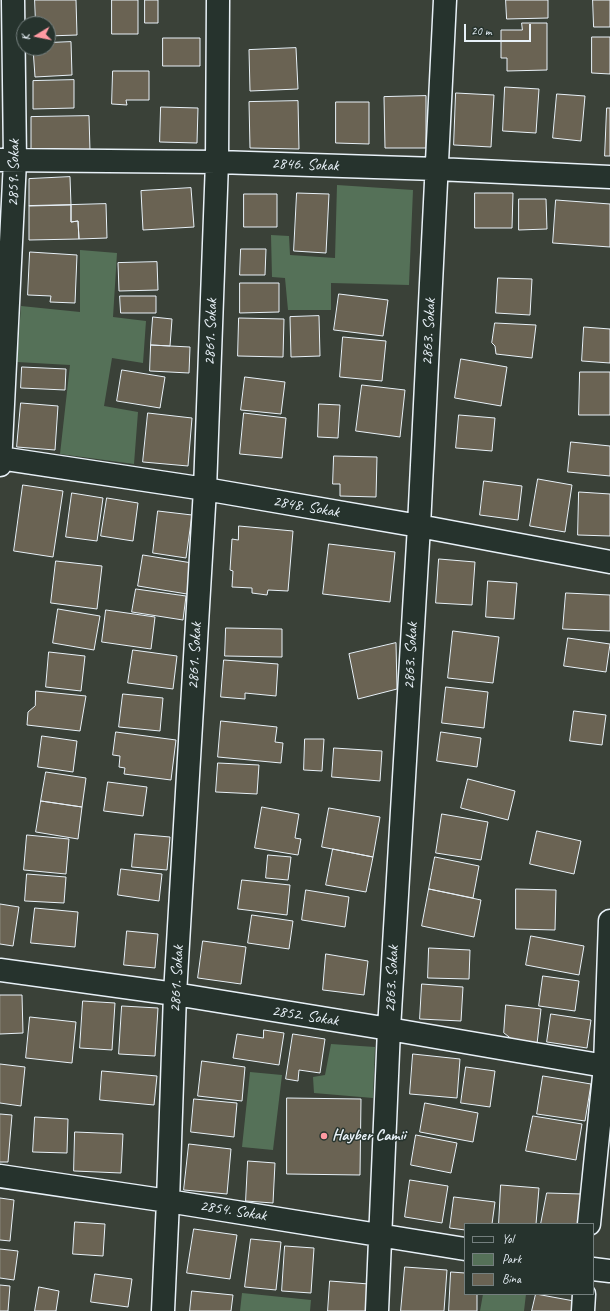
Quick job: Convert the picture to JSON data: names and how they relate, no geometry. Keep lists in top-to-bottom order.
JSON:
{
  "streets": {
    "street": [
      "2846. Sokak",
      "2859. Sokak",
      "2861. Sokak",
      "2863. Sokak",
      "2848. Sokak",
      "2852. Sokak",
      "2854. Sokak"
    ]
  },
  "crossings": [
    ["2846. Sokak", "2859. Sokak"],
    ["2846. Sokak", "2861. Sokak"],
    ["2846. Sokak", "2863. Sokak"],
    ["2859. Sokak", "2848. Sokak"],
    ["2861. Sokak", "2848. Sokak"],
    ["2861. Sokak", "2852. Sokak"],
    ["2861. Sokak", "2854. Sokak"],
    ["2863. Sokak", "2848. Sokak"],
    ["2863. Sokak", "2852. Sokak"],
    ["2863. Sokak", "2854. Sokak"]
  ],
  "places": ["Hayber Camii"],
  "legend": ["Yol", "Park", "Bina"],
  "scale_bar": "20 m",
  "north": "left"
}
